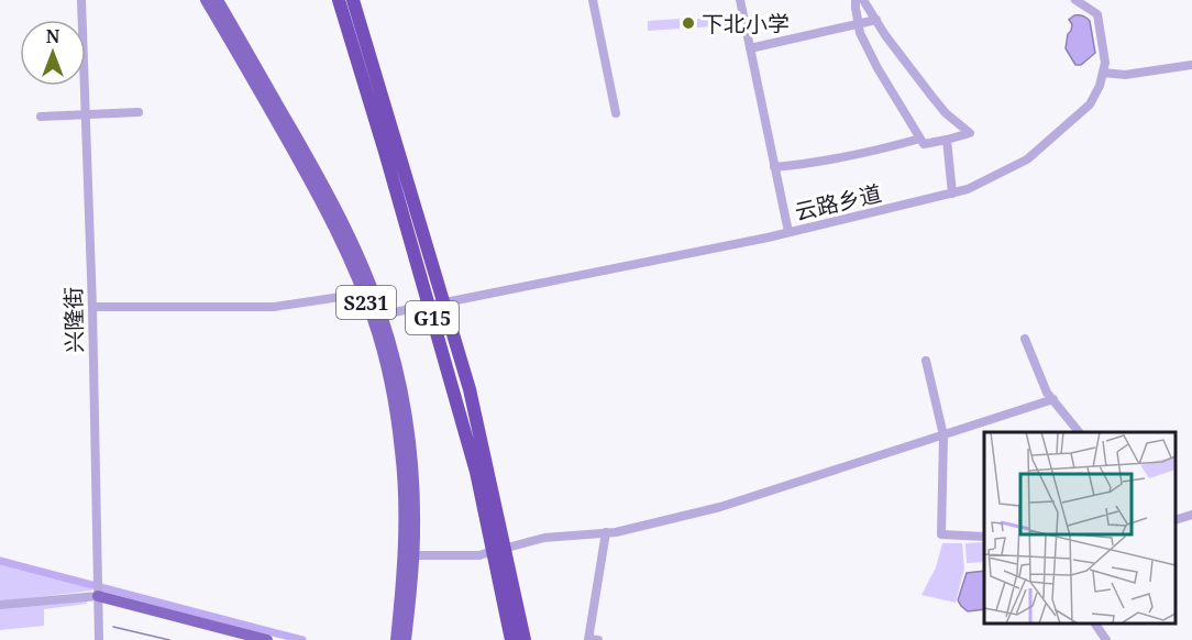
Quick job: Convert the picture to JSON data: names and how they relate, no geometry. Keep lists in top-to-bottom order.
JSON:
{
  "streets": {
    "highway": ["G15"],
    "main road": ["S231"],
    "street": ["云路乡道", "兴隆街"]
  },
  "places": ["下北小学"],
  "north": "top"
}
